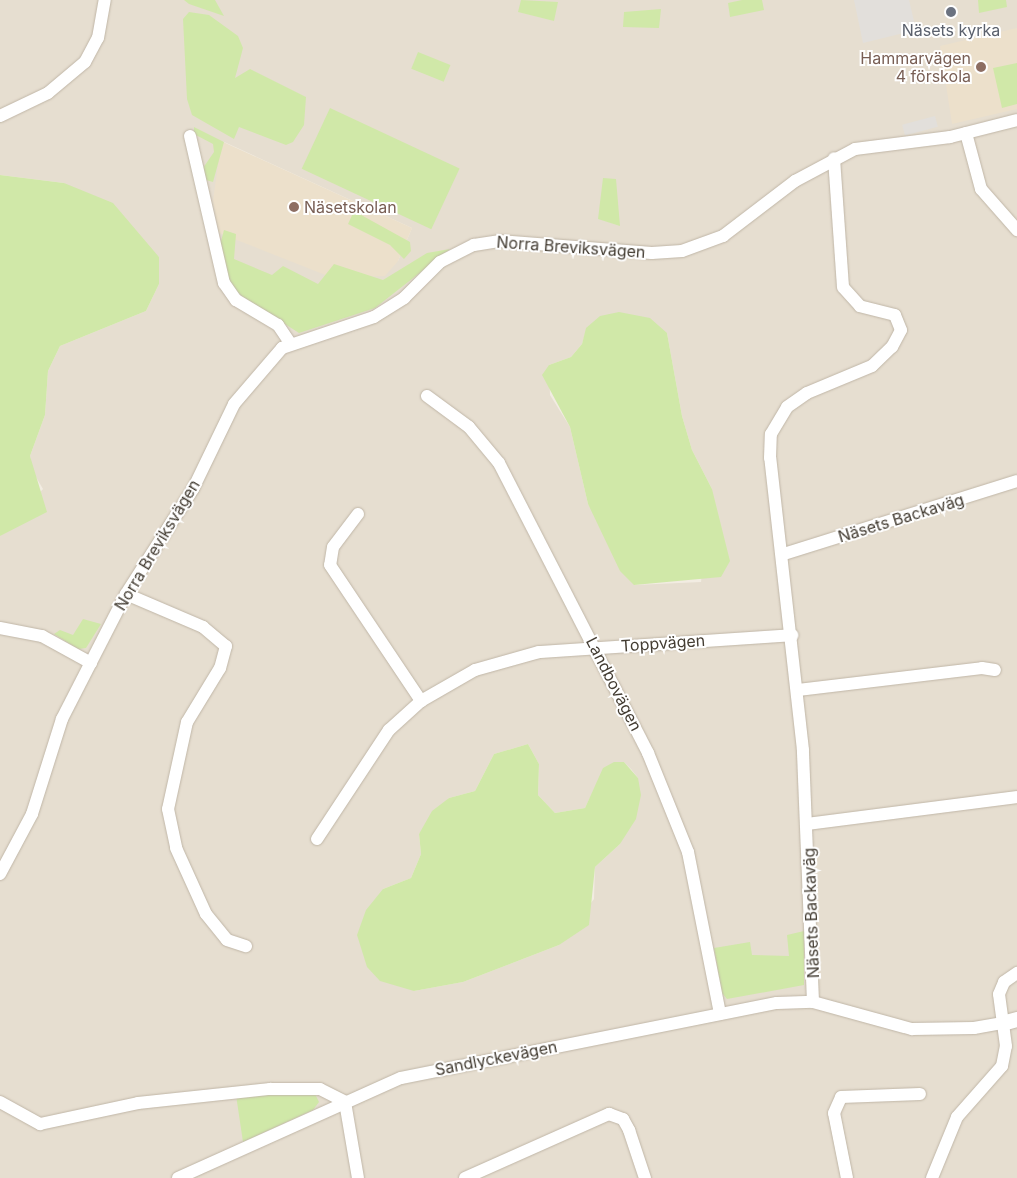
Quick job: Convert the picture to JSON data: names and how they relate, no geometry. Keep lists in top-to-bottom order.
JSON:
{
  "streets": {
    "street": [
      "Norra Breviksvägen",
      "Näsets Backaväg",
      "Toppvägen",
      "Landbovägen",
      "Sandlyckevägen"
    ]
  },
  "crossings": [
    ["Norra Breviksvägen", "Näsets Backaväg"],
    ["Näsets Backaväg", "Toppvägen"],
    ["Näsets Backaväg", "Sandlyckevägen"],
    ["Toppvägen", "Landbovägen"],
    ["Landbovägen", "Sandlyckevägen"]
  ],
  "places": ["Näsets kyrka", "Hammarvägen 4 förskola", "Näsetskolan"]
}
